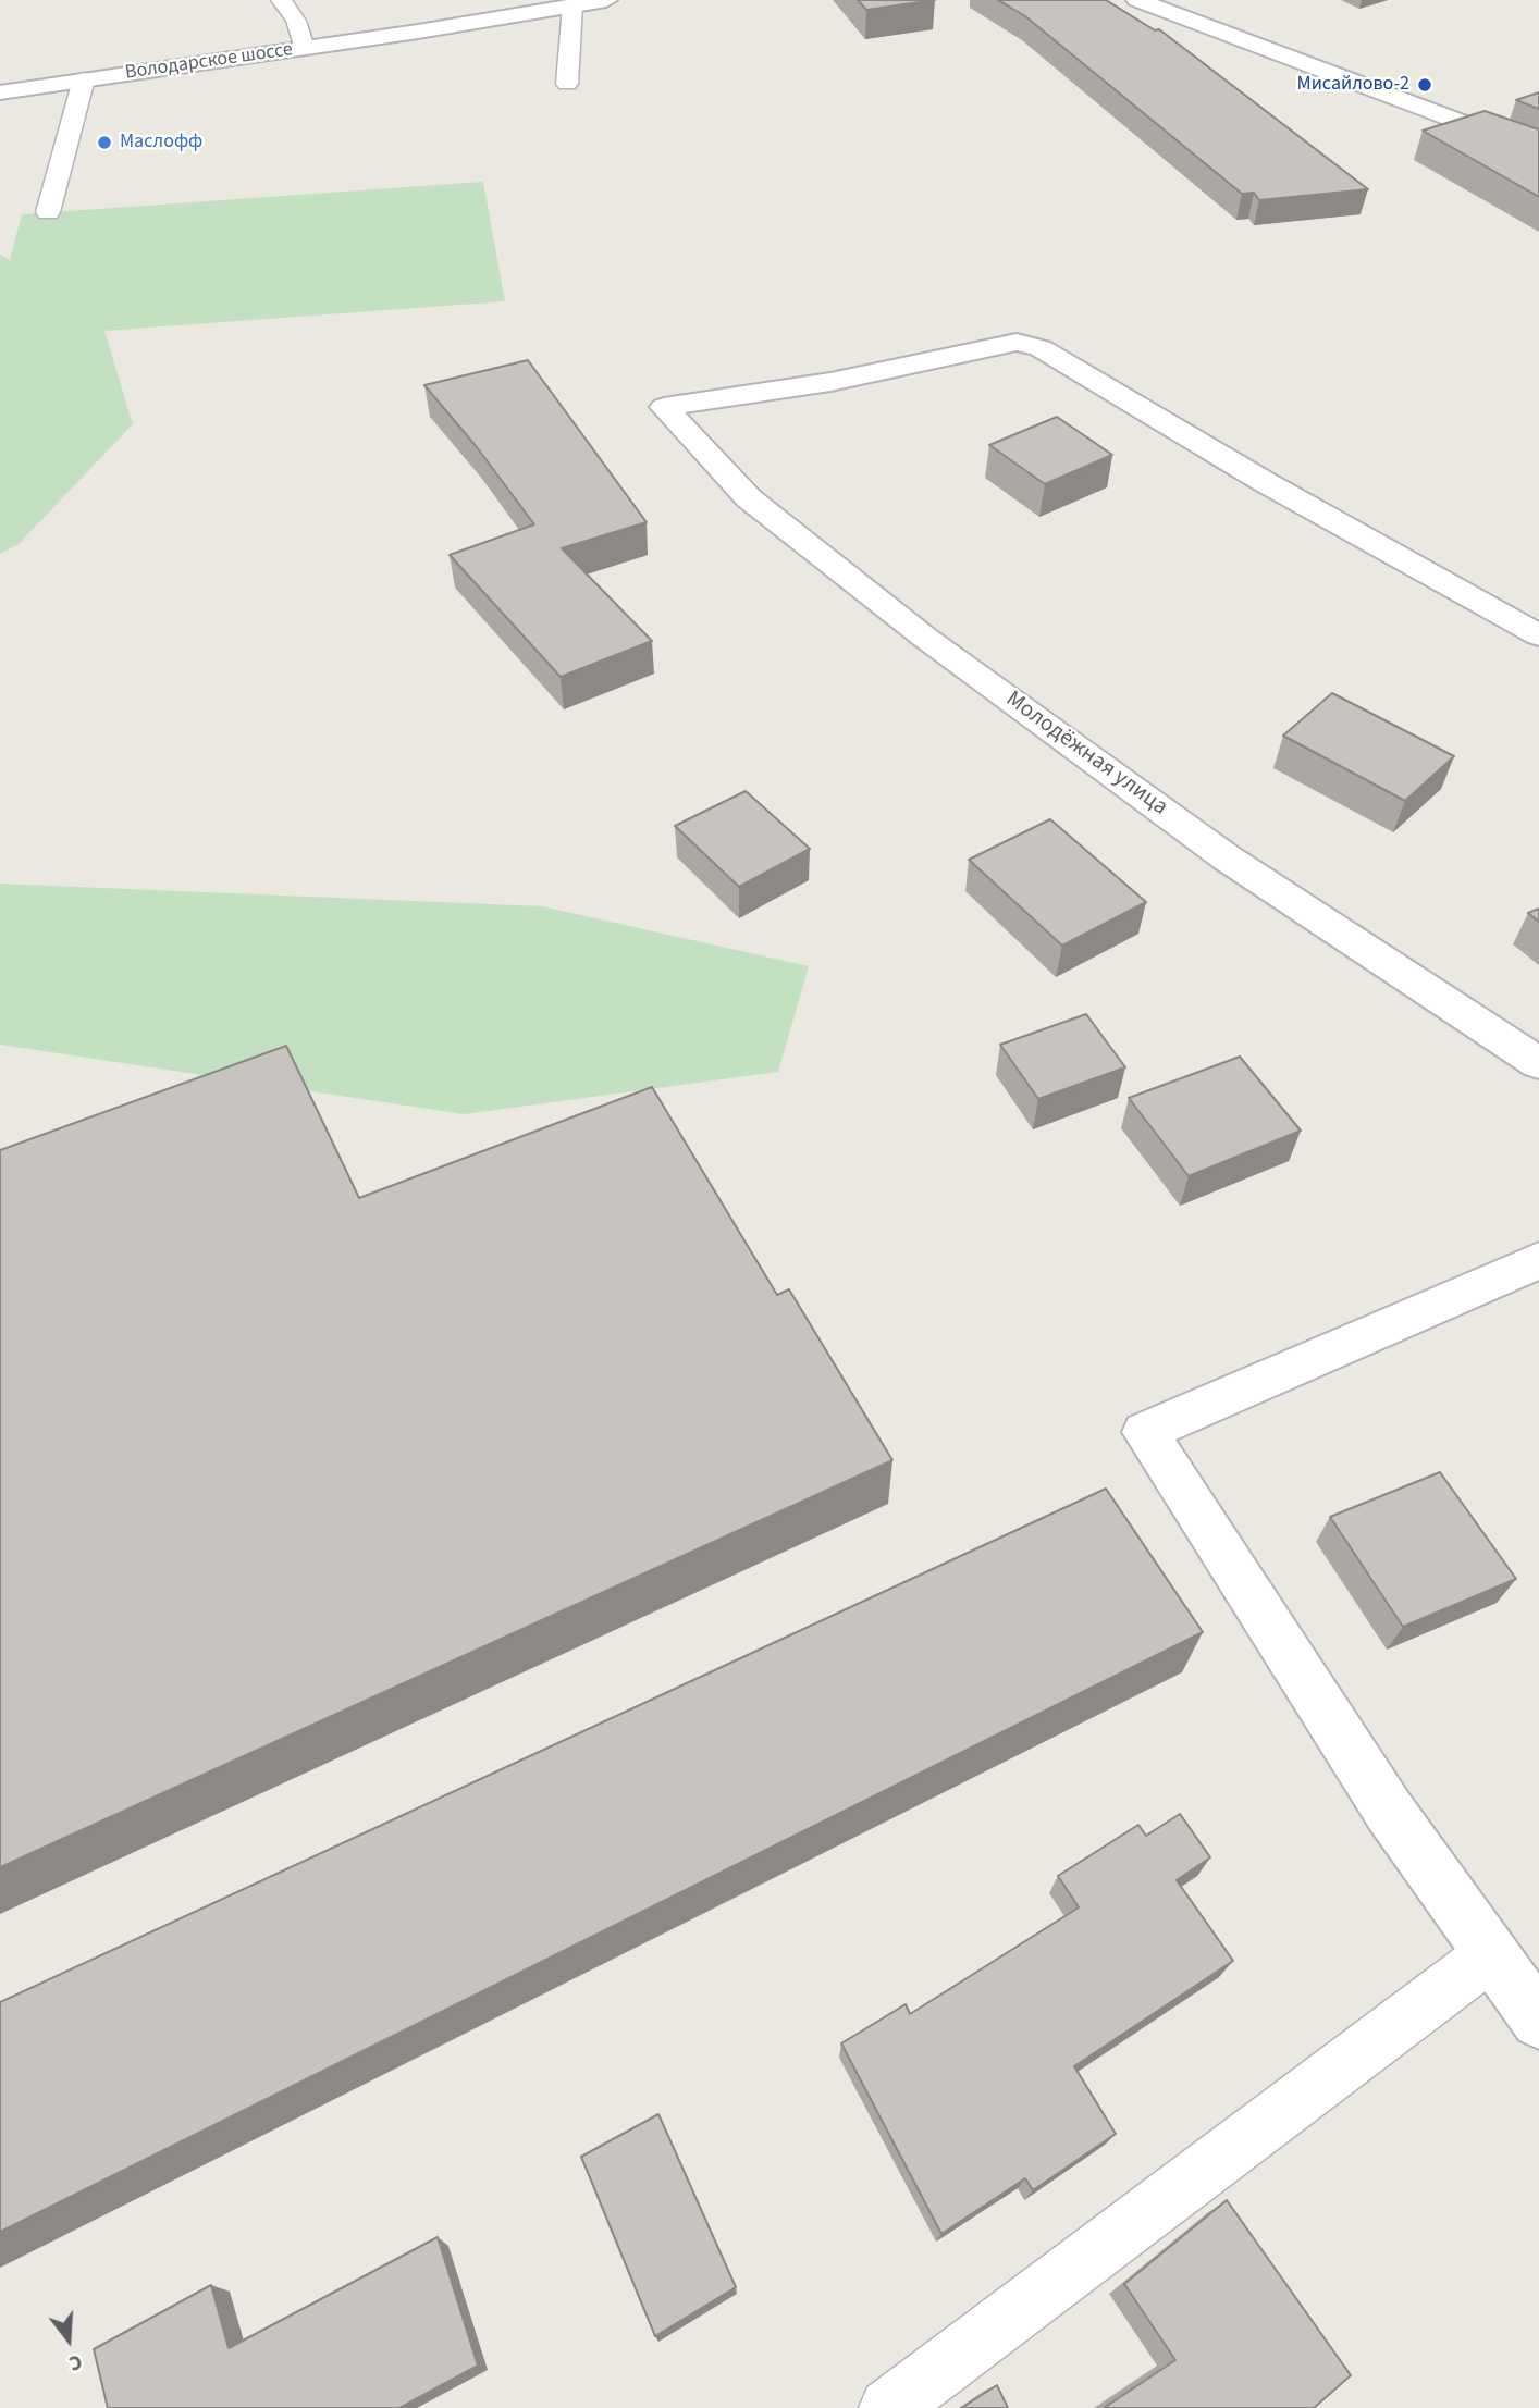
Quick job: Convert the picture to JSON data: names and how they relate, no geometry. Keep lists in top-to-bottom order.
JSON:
{
  "streets": {
    "street": ["Володарское шоссе", "Молодёжная улица"]
  },
  "places": ["Мисайлово-2", "Маслофф"],
  "north": "bottom"
}
